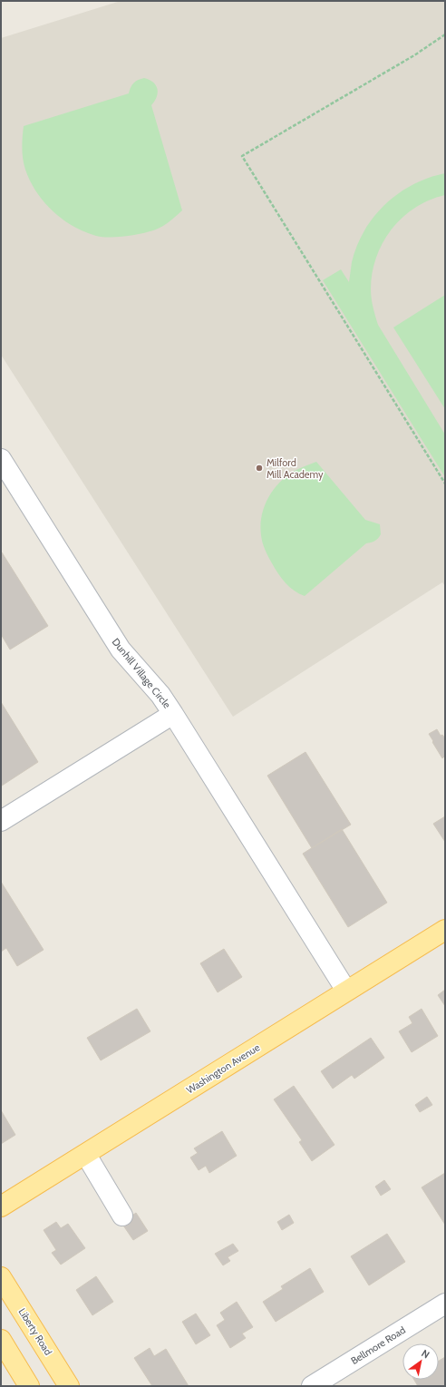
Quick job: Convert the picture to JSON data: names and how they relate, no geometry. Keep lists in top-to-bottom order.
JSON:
{
  "streets": {
    "main road": ["Washington Avenue", "Liberty Road"],
    "street": ["Dunhill Village Circle", "Bellmore Road"]
  },
  "places": ["Milford Mill Academy"],
  "north": "top right"
}
